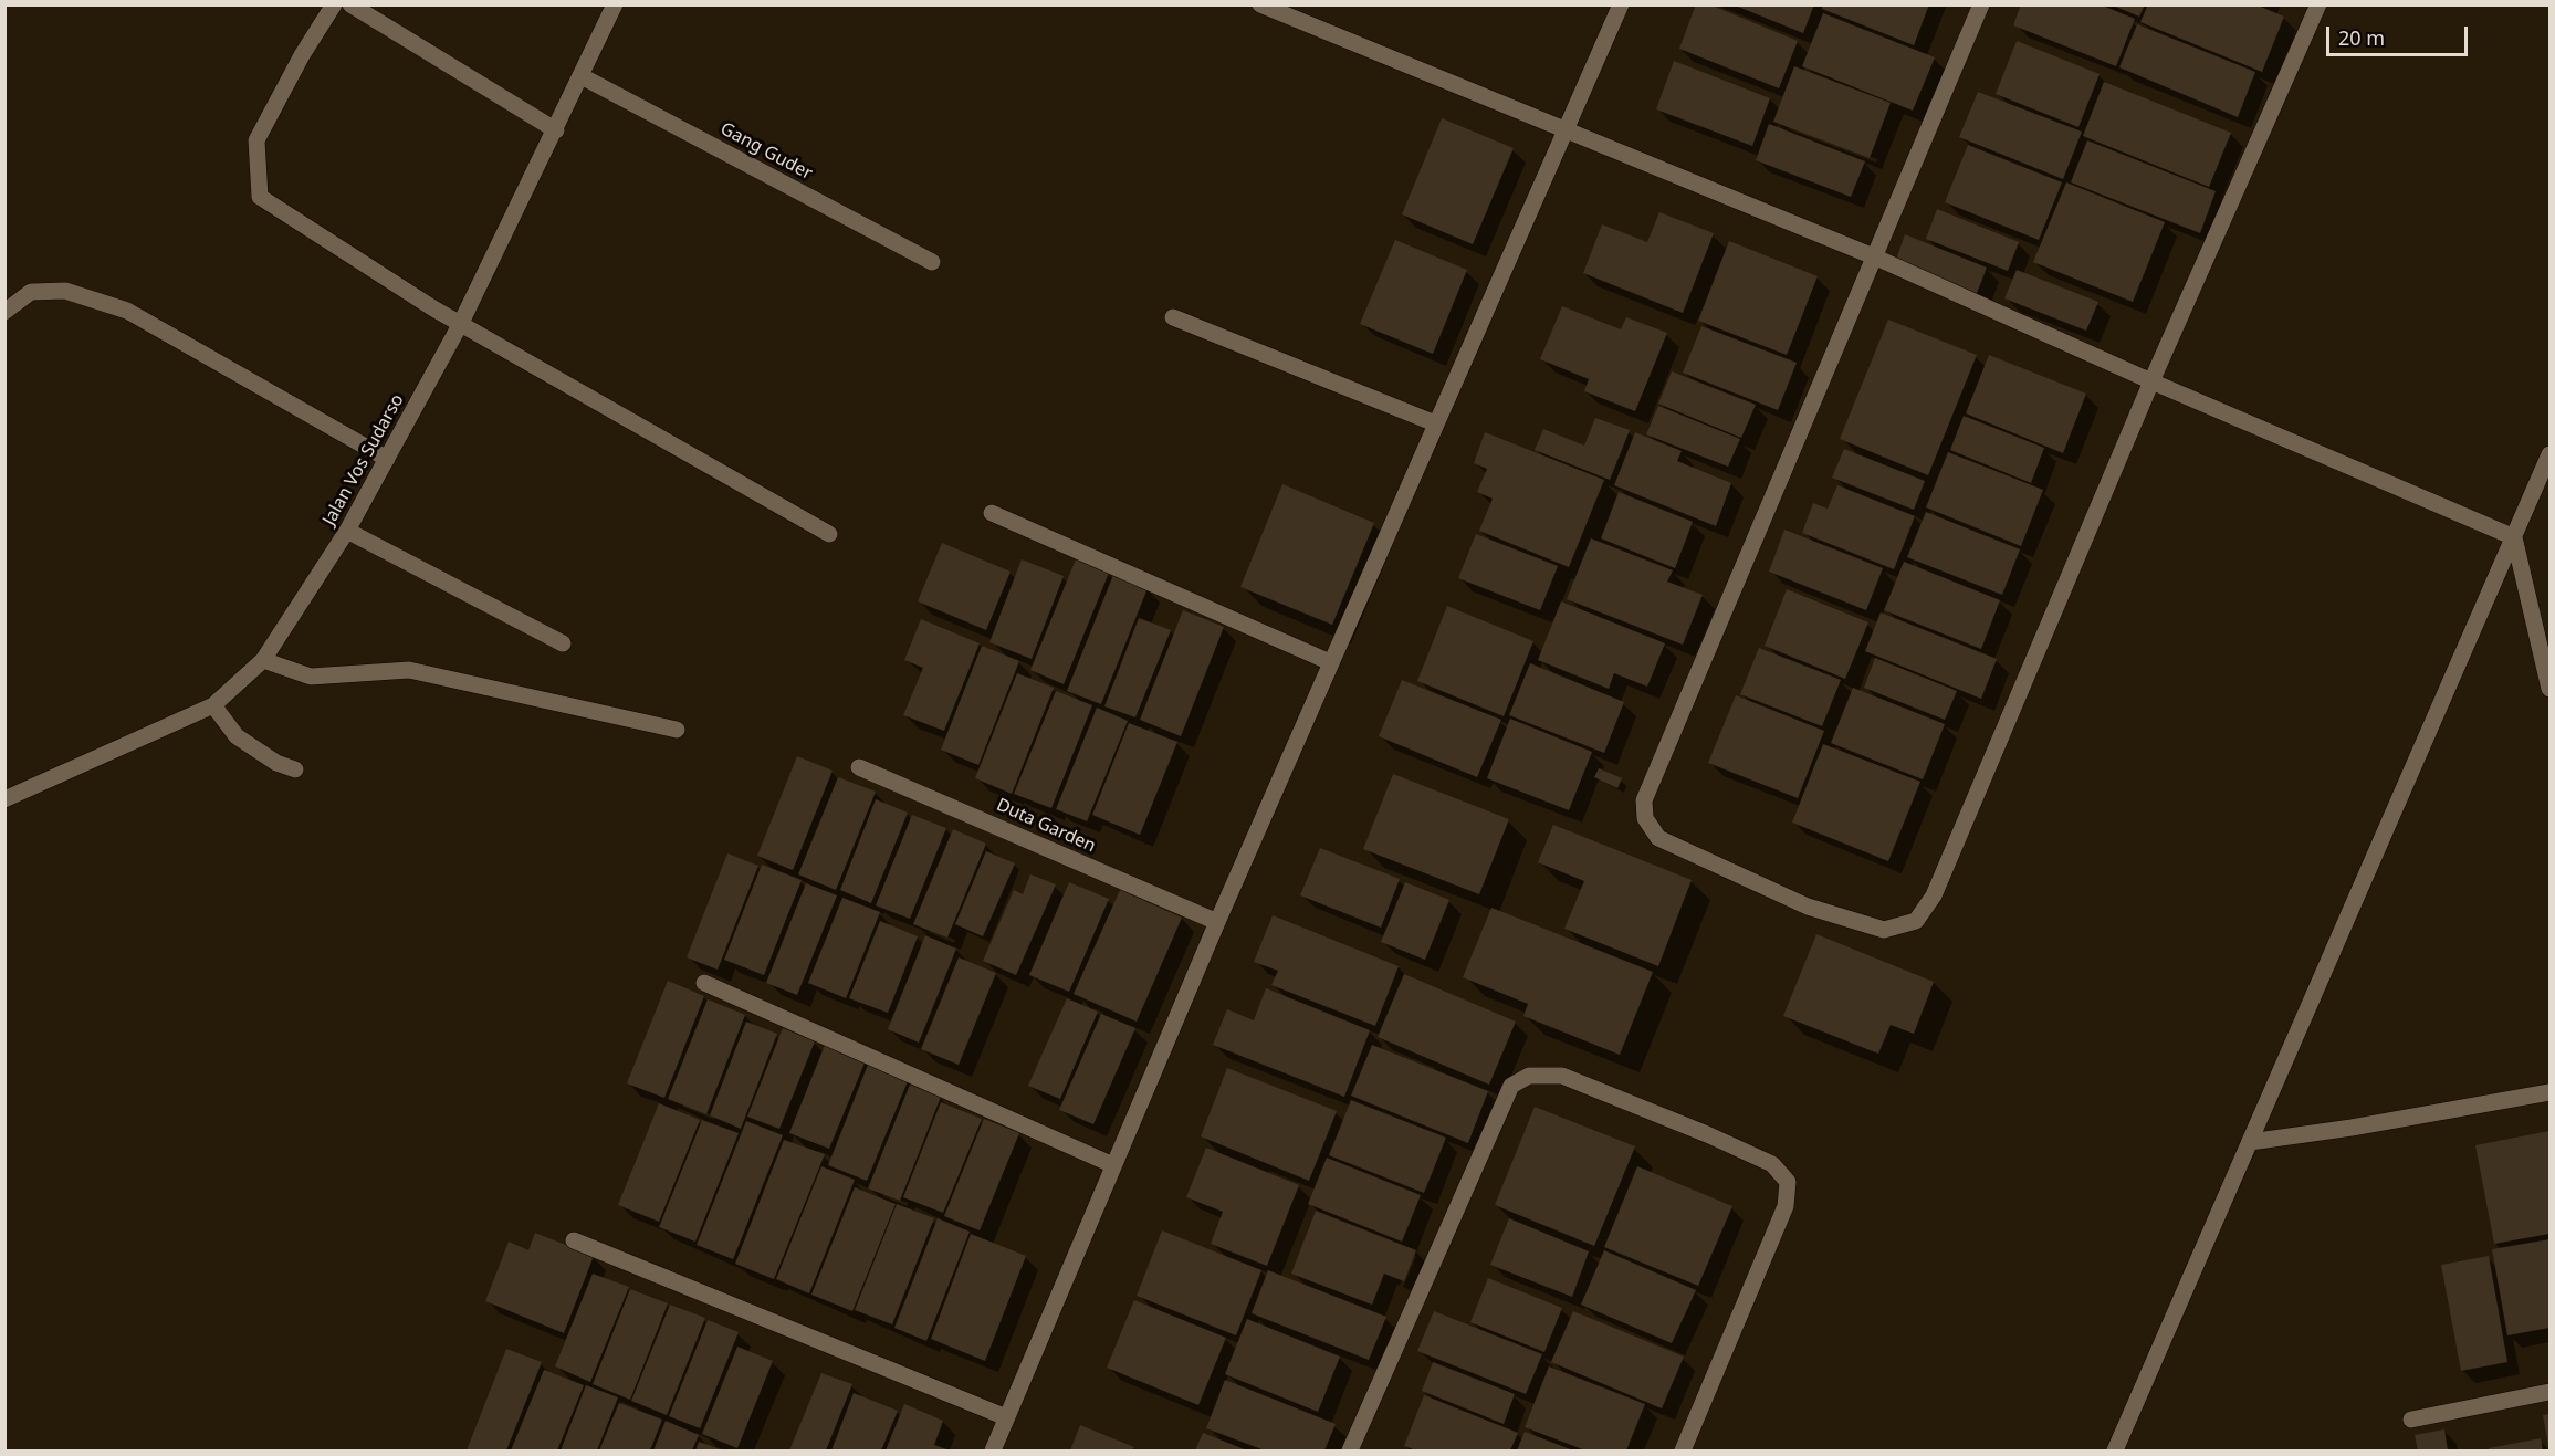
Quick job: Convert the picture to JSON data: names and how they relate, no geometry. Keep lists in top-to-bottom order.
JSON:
{
  "streets": {
    "street": ["Gang Guder", "Jalan Vos Sudarso", "Duta Garden"]
  },
  "crossings": [
    ["Gang Guder", "Jalan Vos Sudarso"]
  ],
  "scale_bar": "20 m"
}
